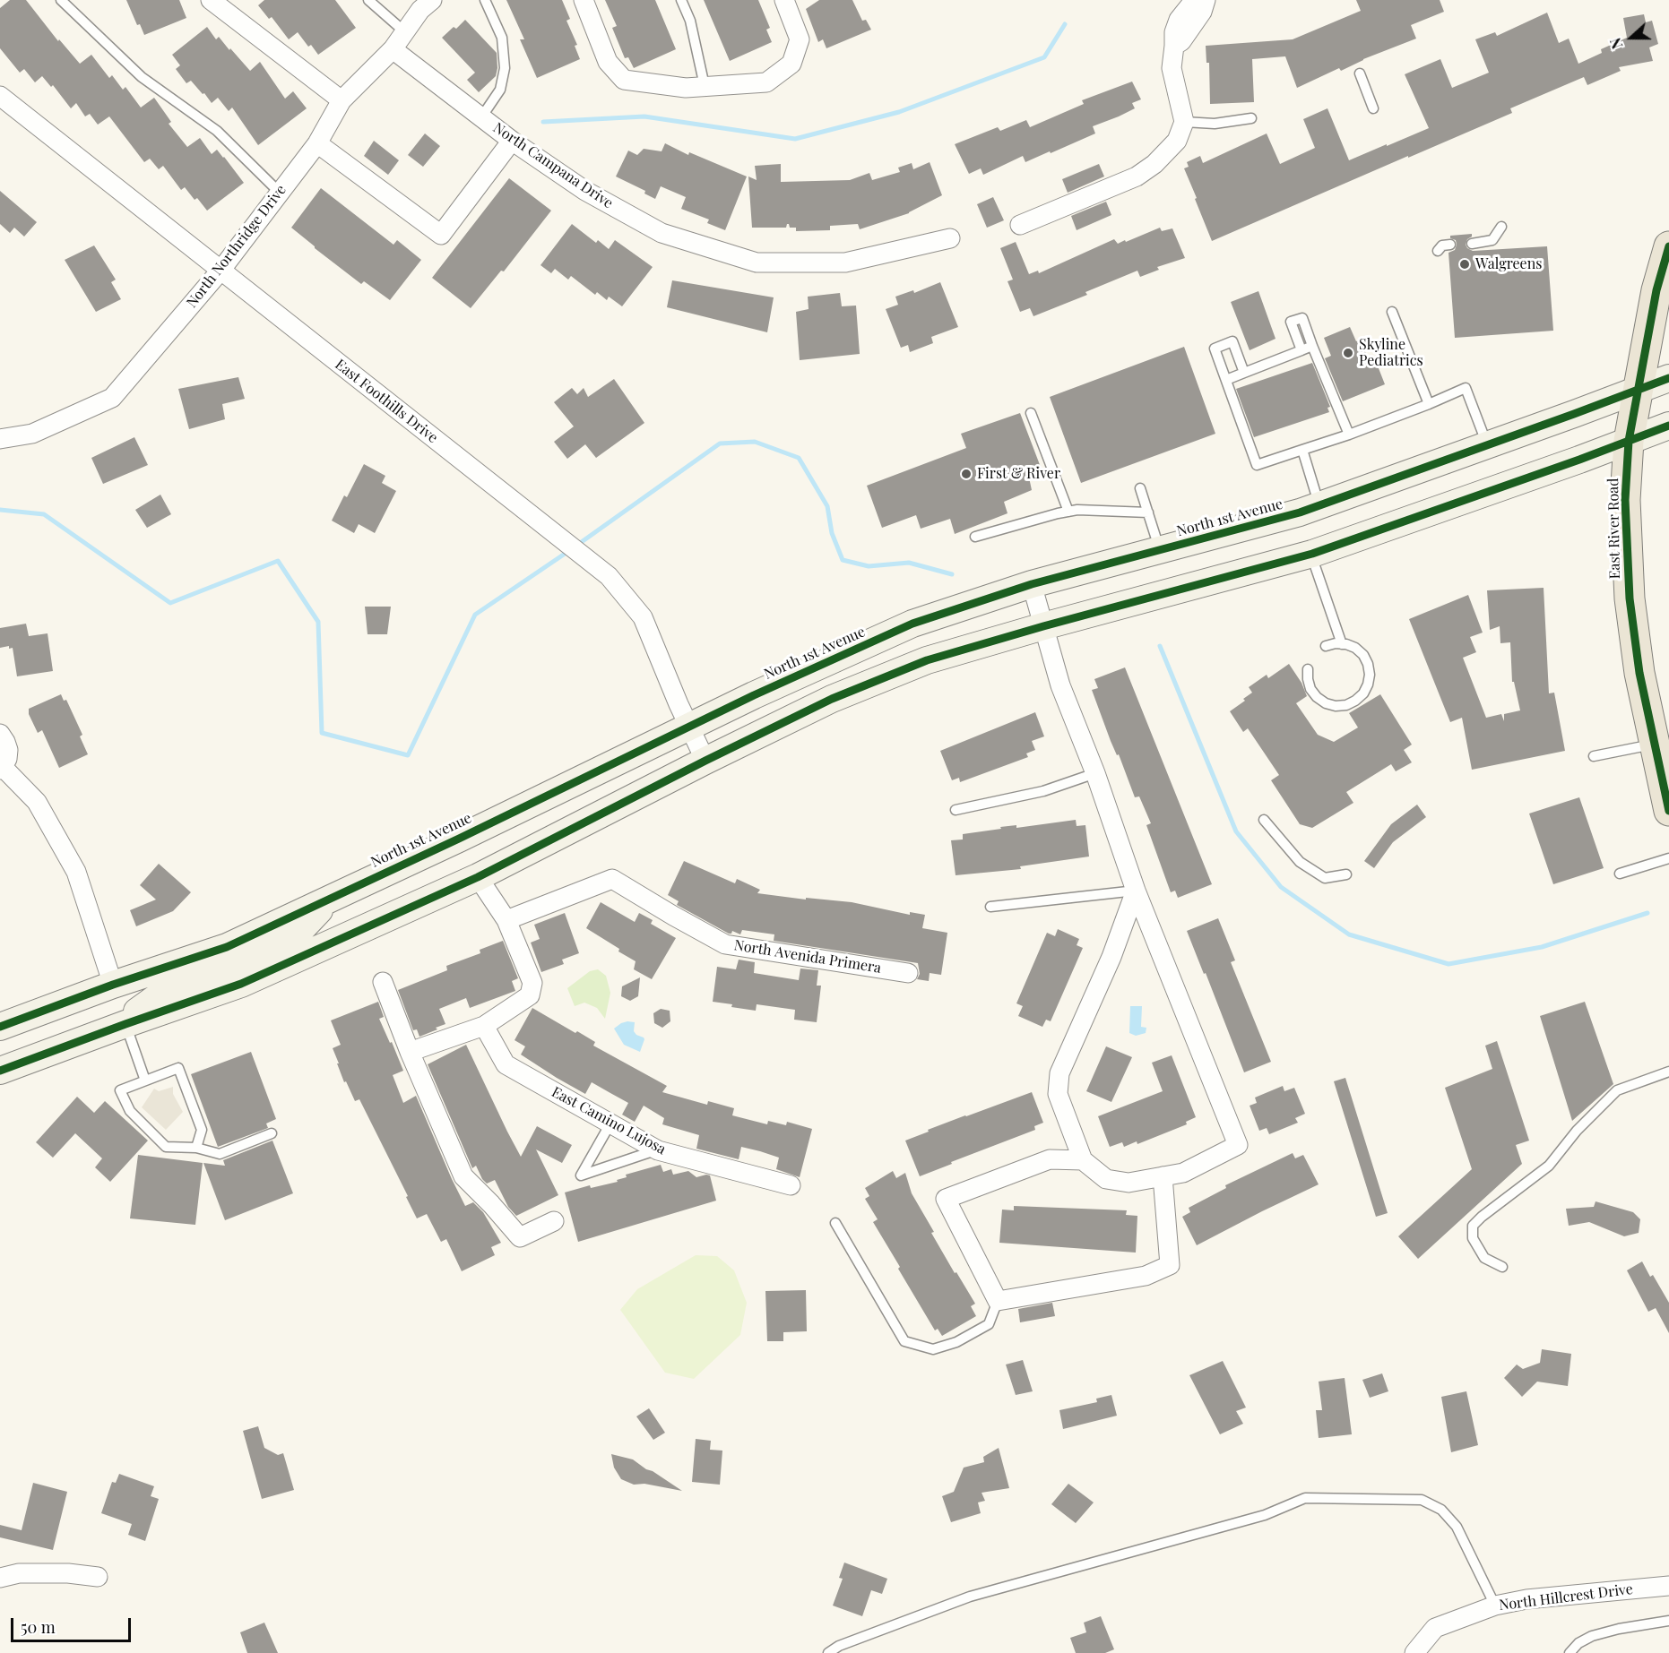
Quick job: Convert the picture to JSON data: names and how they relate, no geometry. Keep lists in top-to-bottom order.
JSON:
{
  "streets": {
    "main road": ["North 1st Avenue", "East River Road"],
    "street": [
      "North Campana Drive",
      "North Northridge Drive",
      "East Foothills Drive",
      "North Avenida Primera",
      "East Camino Lujosa",
      "North Hillcrest Drive"
    ]
  },
  "crossings": [
    ["North Campana Drive", "North Northridge Drive"],
    ["North Northridge Drive", "East Foothills Drive"],
    ["East Foothills Drive", "North 1st Avenue"],
    ["North 1st Avenue", "East River Road"]
  ],
  "places": ["Walgreens", "Skyline Pediatrics", "First & River"],
  "scale_bar": "50 m",
  "north": "left"
}
